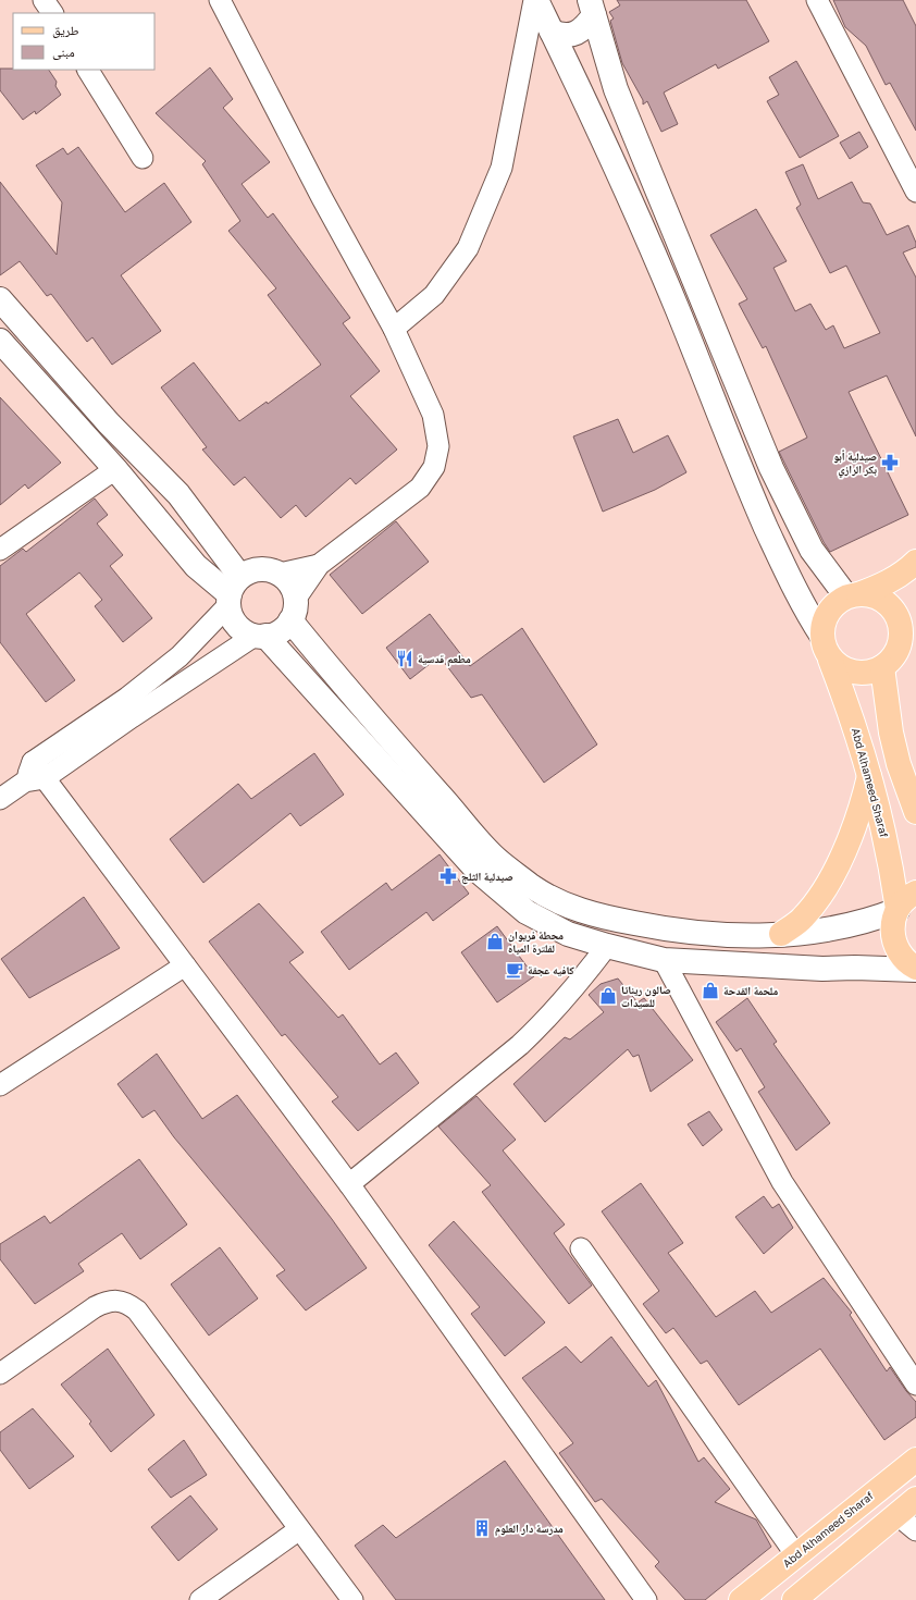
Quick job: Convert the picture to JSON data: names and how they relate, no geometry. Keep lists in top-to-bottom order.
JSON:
{
  "streets": {
    "main road": ["Abd Alhameed Sharaf"]
  },
  "places": {
    "pharmacy": ["صيدلية أبو بكر الرازي", "صيدلية الثلج"],
    "restaurant": ["مطعم قدسية"],
    "shop": ["محطة فريوان لفلترة المياه", "ملحمة القدحة", "صالون ريناتا للسيدات"],
    "cafe": ["كافيه عجقة"],
    "building": ["مدرسة دار العلوم"]
  },
  "legend": ["طريق", "مبنى"]
}
